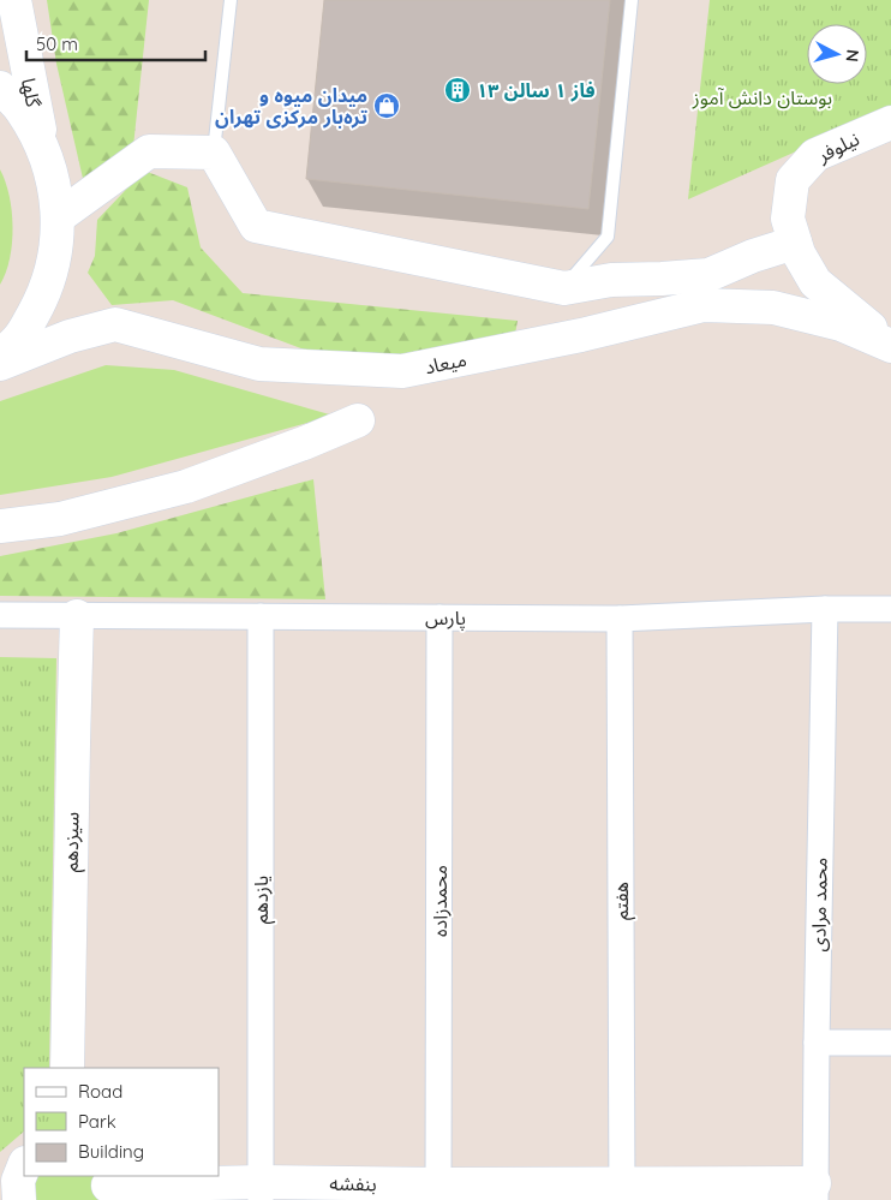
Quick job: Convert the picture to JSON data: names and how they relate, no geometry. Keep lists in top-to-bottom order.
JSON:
{
  "streets": {
    "street": [
      "گلها",
      "نیلوفر",
      "میعاد",
      "پارس",
      "سیزدهم",
      "یازدهم",
      "محمدزاده",
      "هفتم",
      "محمد مرادی",
      "بنفشه"
    ]
  },
  "crossings": [
    ["نیلوفر", "میعاد"],
    ["پارس", "سیزدهم"],
    ["پارس", "یازدهم"],
    ["پارس", "محمدزاده"],
    ["پارس", "هفتم"],
    ["پارس", "محمد مرادی"],
    ["یازدهم", "بنفشه"],
    ["محمدزاده", "بنفشه"],
    ["هفتم", "بنفشه"],
    ["محمد مرادی", "بنفشه"]
  ],
  "parks": ["بوستان دانش آموز"],
  "places": {
    "building": ["فاز ۱ سالن ۱۳"],
    "shop": ["میدان میوه و تره‌بار مرکزی تهران"]
  },
  "legend": ["Road", "Park", "Building"],
  "scale_bar": "50 m",
  "north": "right"
}
